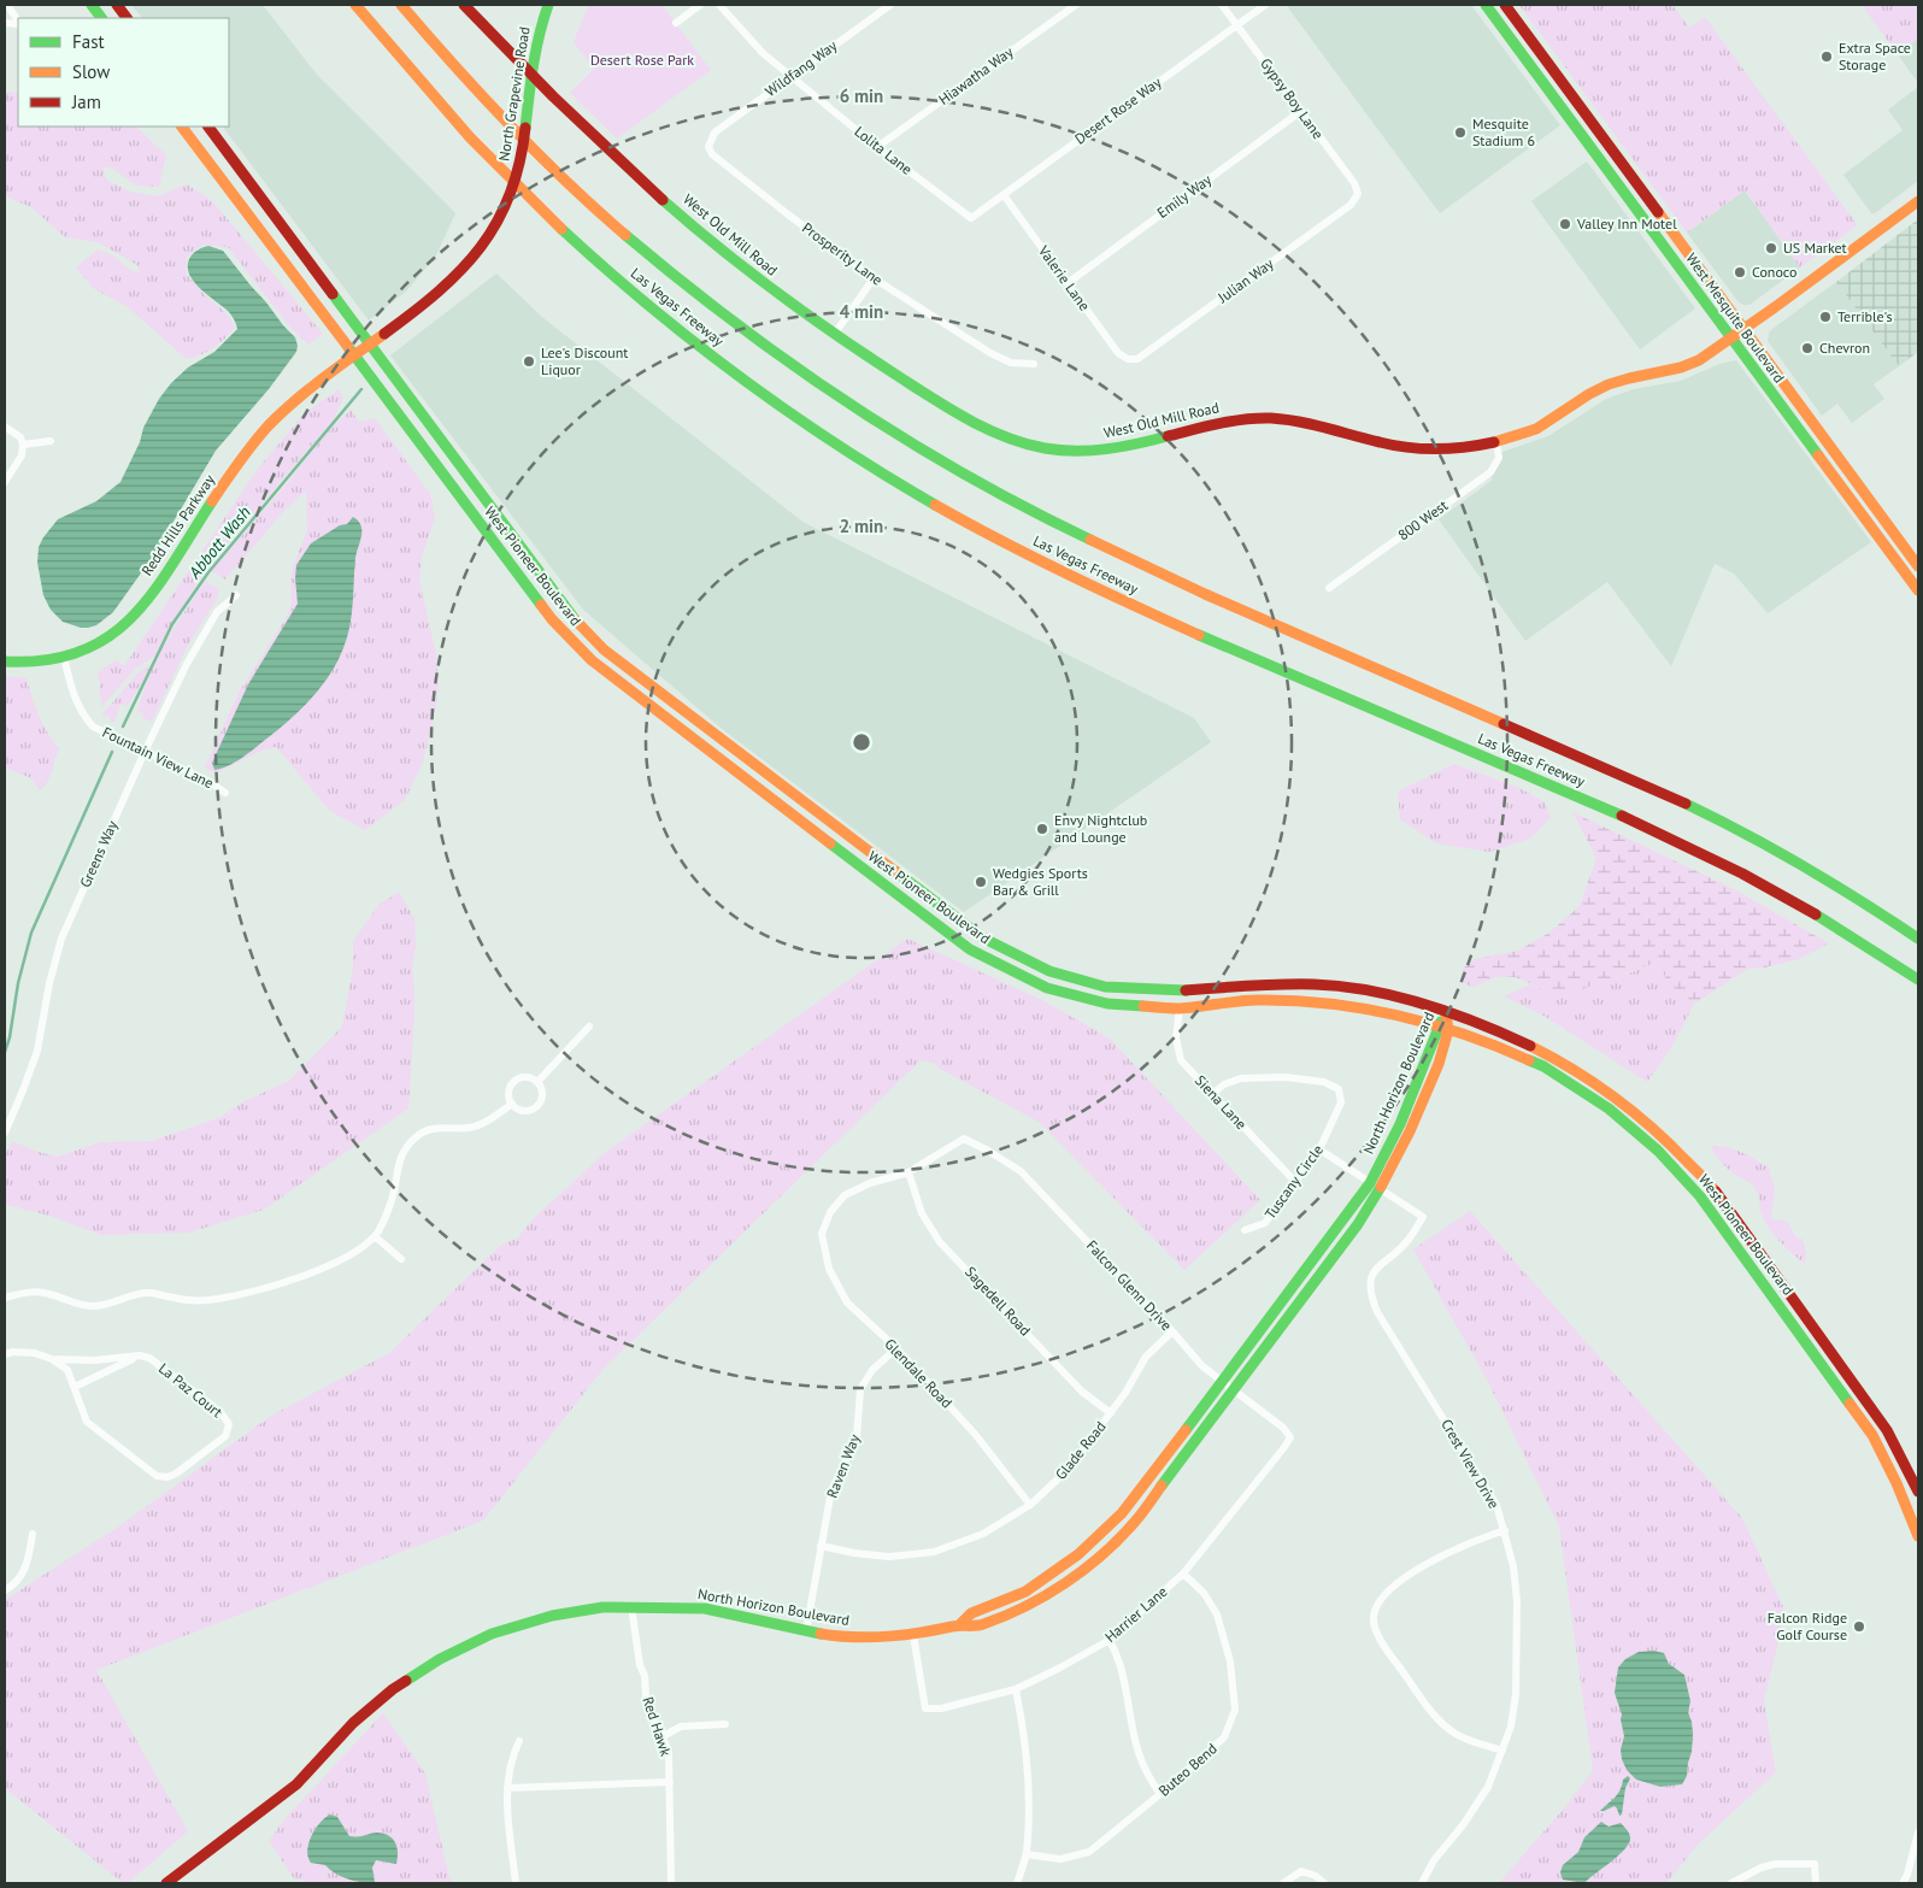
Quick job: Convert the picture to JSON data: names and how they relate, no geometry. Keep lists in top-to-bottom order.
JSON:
{
  "streets": {
    "main road": [
      "North Grapevine Road",
      "West Old Mill Road",
      "Las Vegas Freeway",
      "West Mesquite Boulevard",
      "Redd Hills Parkway",
      "West Pioneer Boulevard",
      "North Horizon Boulevard"
    ],
    "street": [
      "Wildfang Way",
      "Hiawatha Way",
      "Gypsy Boy Lane",
      "Desert Rose Way",
      "Lolita Lane",
      "Emily Way",
      "Prosperity Lane",
      "Valerie Lane",
      "Julian Way",
      "800 West",
      "Fountain View Lane",
      "Greens Way",
      "Siena Lane",
      "Tuscany Circle",
      "Falcon Glenn Drive",
      "Sagedell Road",
      "Glendale Road",
      "La Paz Court",
      "Glade Road",
      "Crest View Drive",
      "Raven Way",
      "Harrier Lane",
      "Red Hawk",
      "Buteo Bend"
    ]
  },
  "crossings": [
    ["Wildfang Way", "Lolita Lane"],
    ["Wildfang Way", "Prosperity Lane"],
    ["Hiawatha Way", "Lolita Lane"],
    ["North Grapevine Road", "Redd Hills Parkway"],
    ["North Grapevine Road", "West Pioneer Boulevard"],
    ["Gypsy Boy Lane", "Desert Rose Way"],
    ["Gypsy Boy Lane", "Emily Way"],
    ["Gypsy Boy Lane", "Julian Way"],
    ["Desert Rose Way", "Lolita Lane"],
    ["Desert Rose Way", "Valerie Lane"],
    ["Emily Way", "Valerie Lane"],
    ["West Old Mill Road", "West Mesquite Boulevard"],
    ["West Old Mill Road", "800 West"],
    ["Valerie Lane", "Julian Way"],
    ["Redd Hills Parkway", "West Pioneer Boulevard"],
    ["Redd Hills Parkway", "Fountain View Lane"],
    ["West Pioneer Boulevard", "North Horizon Boulevard"],
    ["West Pioneer Boulevard", "Siena Lane"],
    ["Fountain View Lane", "Greens Way"],
    ["North Horizon Boulevard", "Falcon Glenn Drive"],
    ["North Horizon Boulevard", "Crest View Drive"],
    ["North Horizon Boulevard", "Raven Way"],
    ["North Horizon Boulevard", "Harrier Lane"],
    ["North Horizon Boulevard", "Red Hawk"],
    ["Siena Lane", "Tuscany Circle"],
    ["Tuscany Circle", "Crest View Drive"],
    ["Falcon Glenn Drive", "Sagedell Road"],
    ["Falcon Glenn Drive", "Glendale Road"],
    ["Falcon Glenn Drive", "Glade Road"],
    ["Falcon Glenn Drive", "Harrier Lane"],
    ["Sagedell Road", "Glendale Road"],
    ["Sagedell Road", "Glade Road"],
    ["Glendale Road", "Glade Road"],
    ["Glendale Road", "Raven Way"],
    ["Glade Road", "Raven Way"],
    ["Harrier Lane", "Buteo Bend"]
  ],
  "water": ["Abbott Wash"],
  "parks": ["Desert Rose Park"],
  "places": [
    "Extra Space Storage",
    "Mesquite Stadium 6",
    "Valley Inn Motel",
    "US Market",
    "Conoco",
    "Terrible's",
    "Chevron",
    "Lee's Discount Liquor",
    "Envy Nightclub and Lounge",
    "Wedgies Sports Bar & Grill",
    "Falcon Ridge Golf Course"
  ],
  "legend": ["Fast", "Slow", "Jam"],
  "rings": ["6 min", "4 min", "2 min"]
}
